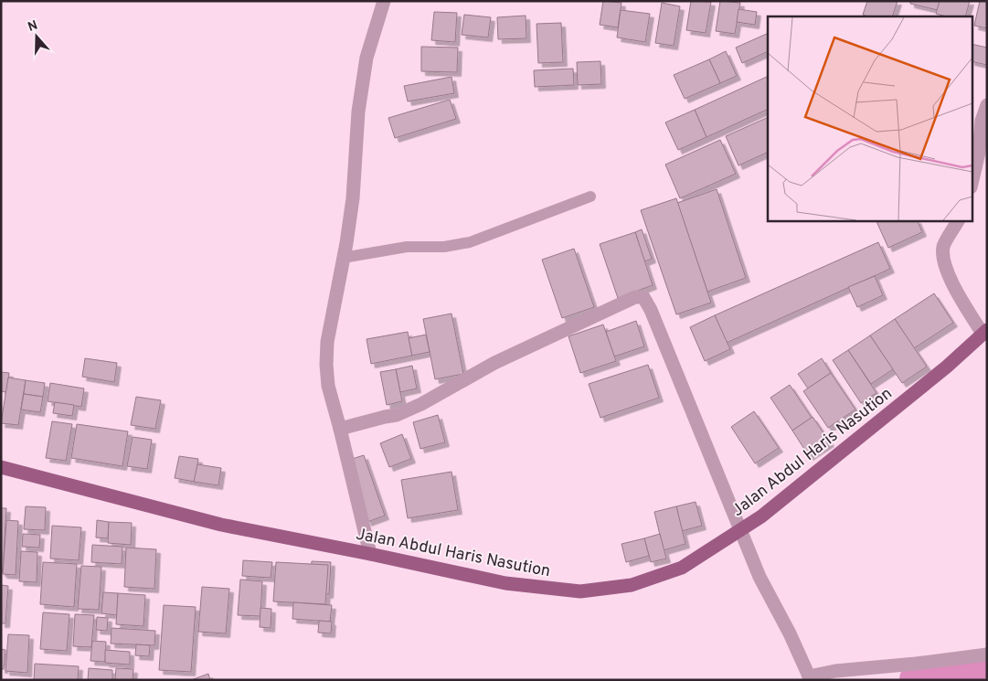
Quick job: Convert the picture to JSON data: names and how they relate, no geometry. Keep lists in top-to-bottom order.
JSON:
{
  "streets": {
    "main road": ["Jalan Abdul Haris Nasution"]
  },
  "north": "top"
}
